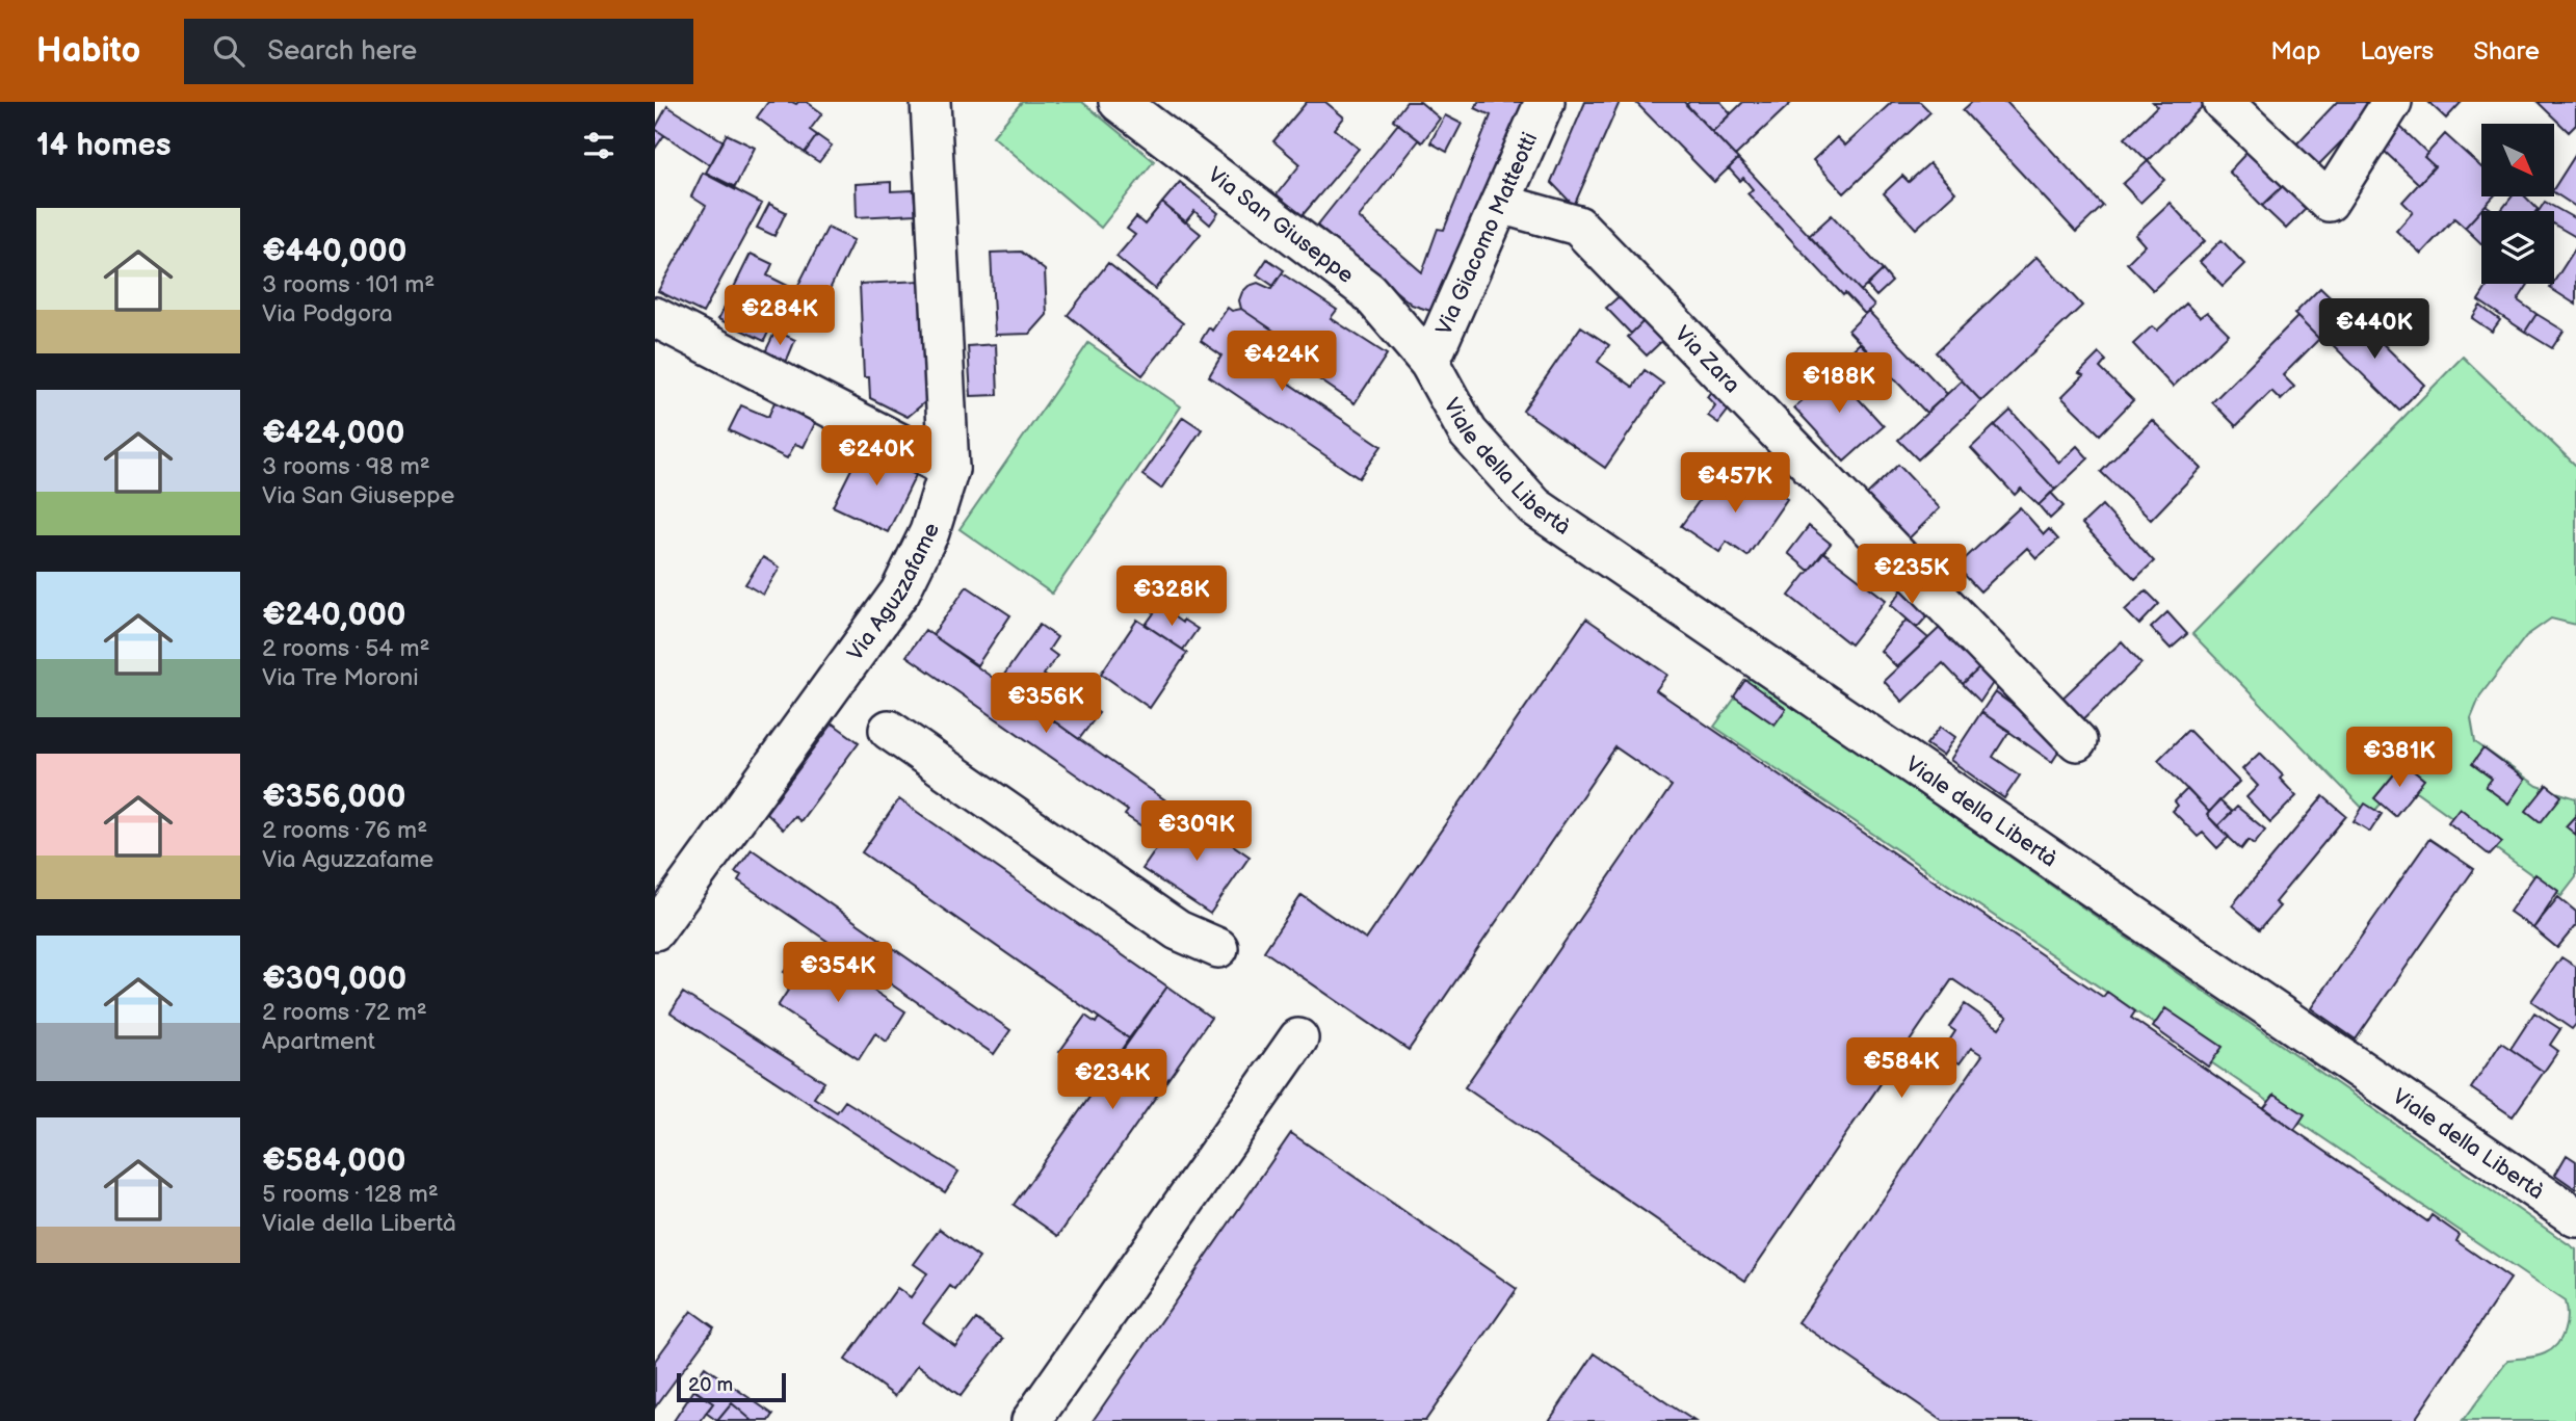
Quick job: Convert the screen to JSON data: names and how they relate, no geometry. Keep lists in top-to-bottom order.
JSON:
{
  "streets": {
    "street": [
      "Via San Giuseppe",
      "Via Giacomo Matteotti",
      "Via Zara",
      "Viale della Libertà",
      "Via Aguzzafame"
    ]
  },
  "crossings": [
    ["Via San Giuseppe", "Via Giacomo Matteotti"],
    ["Via San Giuseppe", "Viale della Libertà"],
    ["Via Giacomo Matteotti", "Via Zara"],
    ["Via Giacomo Matteotti", "Viale della Libertà"]
  ],
  "scale_bar": "20 m",
  "north": "bottom right",
  "page": {
    "header": "Habito",
    "search": "Search here",
    "nav": ["Map", "Layers", "Share"],
    "heading": "14 homes",
    "list": [
      {
        "name": "€440,000",
        "note": "3 rooms · 101 m² · Via Podgora"
      },
      {
        "name": "€424,000",
        "note": "3 rooms · 98 m² · Via San Giuseppe"
      },
      {
        "name": "€240,000",
        "note": "2 rooms · 54 m² · Via Tre Moroni"
      },
      {
        "name": "€356,000",
        "note": "2 rooms · 76 m² · Via Aguzzafame"
      },
      {
        "name": "€309,000",
        "note": "2 rooms · 72 m² · Apartment"
      },
      {
        "name": "€584,000",
        "note": "5 rooms · 128 m² · Viale della Libertà"
      }
    ],
    "price": [
      "€284K",
      "€440K",
      "€424K",
      "€188K",
      "€240K",
      "€457K",
      "€235K",
      "€328K",
      "€356K",
      "€381K",
      "€309K",
      "€354K",
      "€584K",
      "€234K"
    ],
    "scale": "20 m"
  }
}
